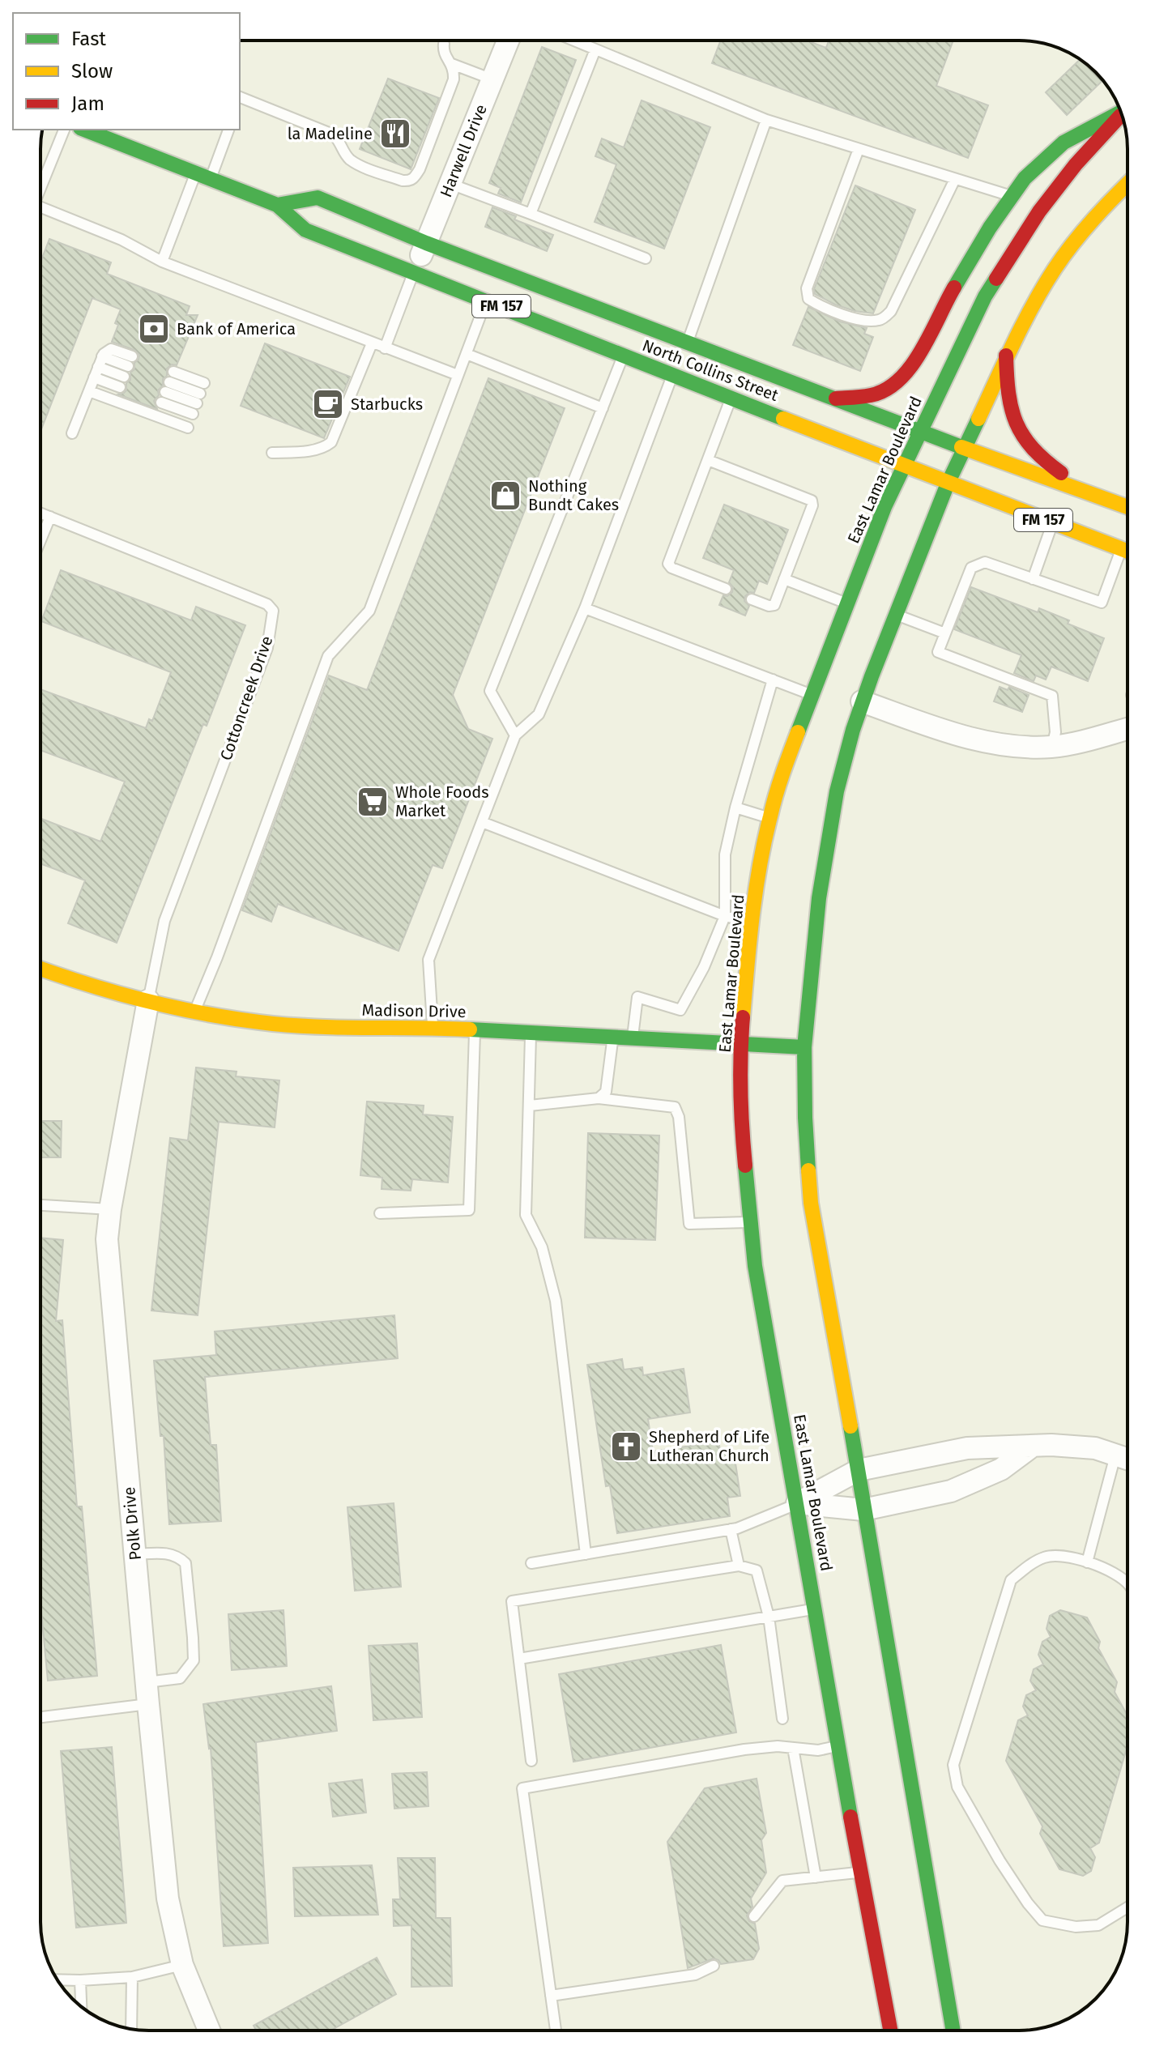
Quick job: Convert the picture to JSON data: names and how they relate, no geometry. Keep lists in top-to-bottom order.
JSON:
{
  "streets": {
    "main road": [
      "FM 157",
      "North Collins Street",
      "East Lamar Boulevard",
      "Madison Drive"
    ],
    "street": ["Harwell Drive", "Polk Drive"],
    "lane": ["Cottoncreek Drive"]
  },
  "crossings": [
    ["Harwell Drive", "North Collins Street"],
    ["North Collins Street", "East Lamar Boulevard"],
    ["East Lamar Boulevard", "Madison Drive"],
    ["Cottoncreek Drive", "Madison Drive"],
    ["Cottoncreek Drive", "Polk Drive"],
    ["Madison Drive", "Polk Drive"]
  ],
  "places": {
    "restaurant": ["la Madeline"],
    "bank": ["Bank of America"],
    "cafe": ["Starbucks"],
    "shop": ["Nothing Bundt Cakes"],
    "supermarket": ["Whole Foods Market"],
    "church": ["Shepherd of Life Lutheran Church"]
  },
  "legend": ["Fast", "Slow", "Jam"]
}
